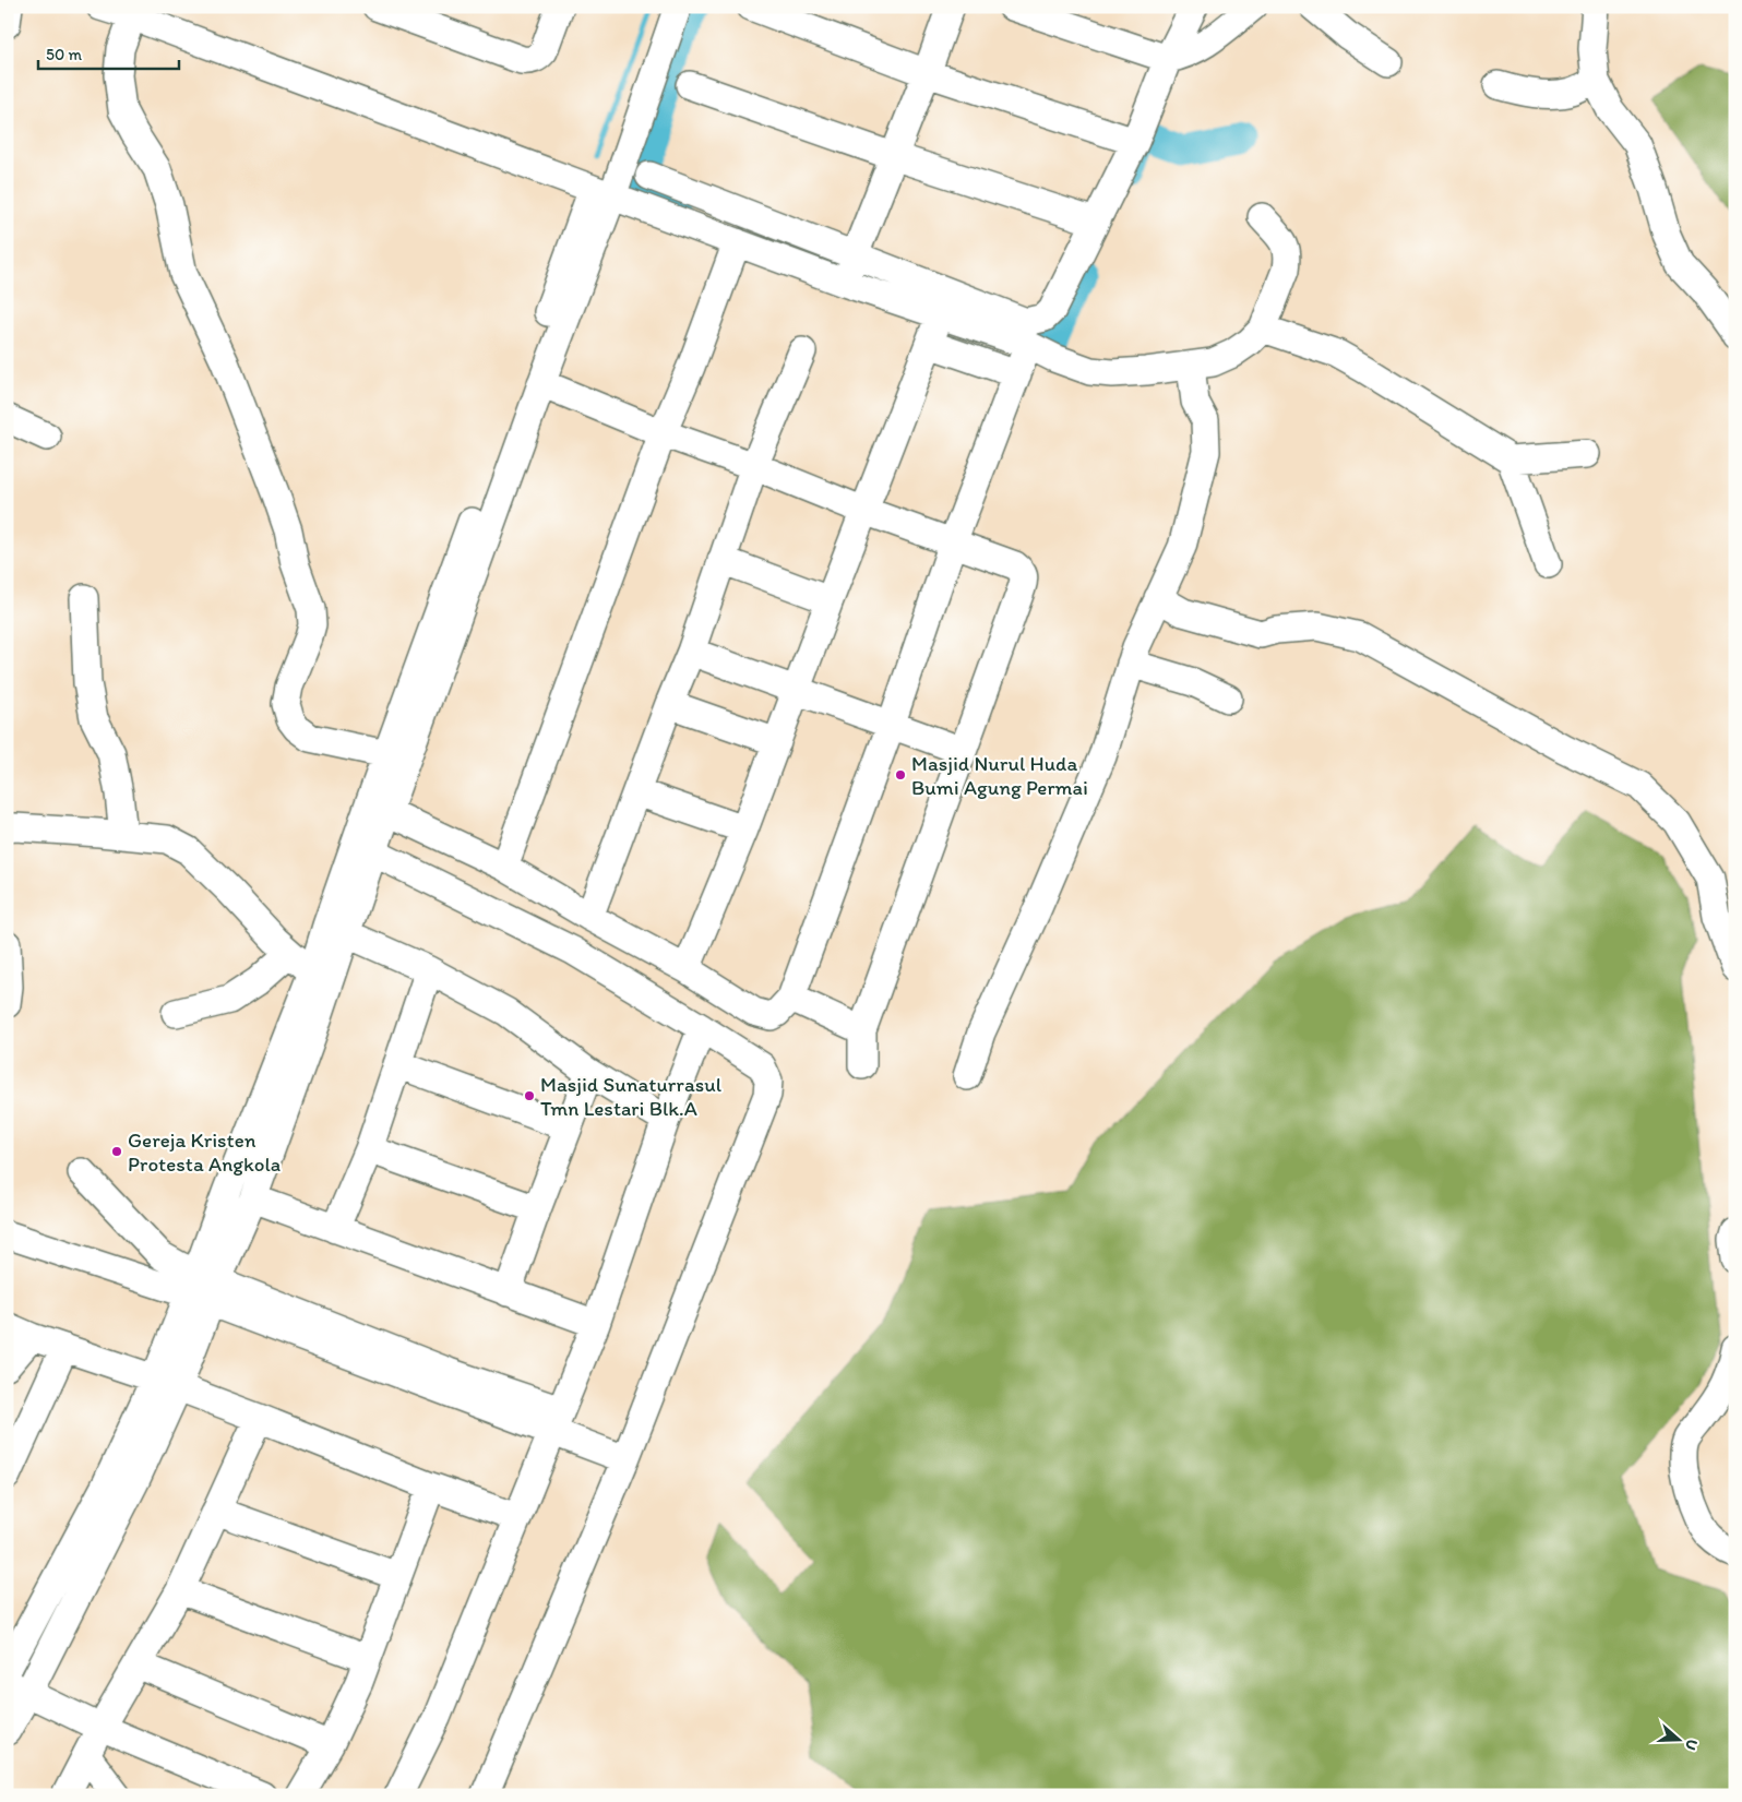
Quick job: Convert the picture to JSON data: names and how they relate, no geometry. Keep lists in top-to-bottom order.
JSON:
{
  "places": ["Masjid Nurul Huda Bumi Agung Permai", "Masjid Sunaturrasul Tmn Lestari Blk.A", "Gereja Kristen Protesta Angkola"],
  "scale_bar": "50 m",
  "north": "right"
}
